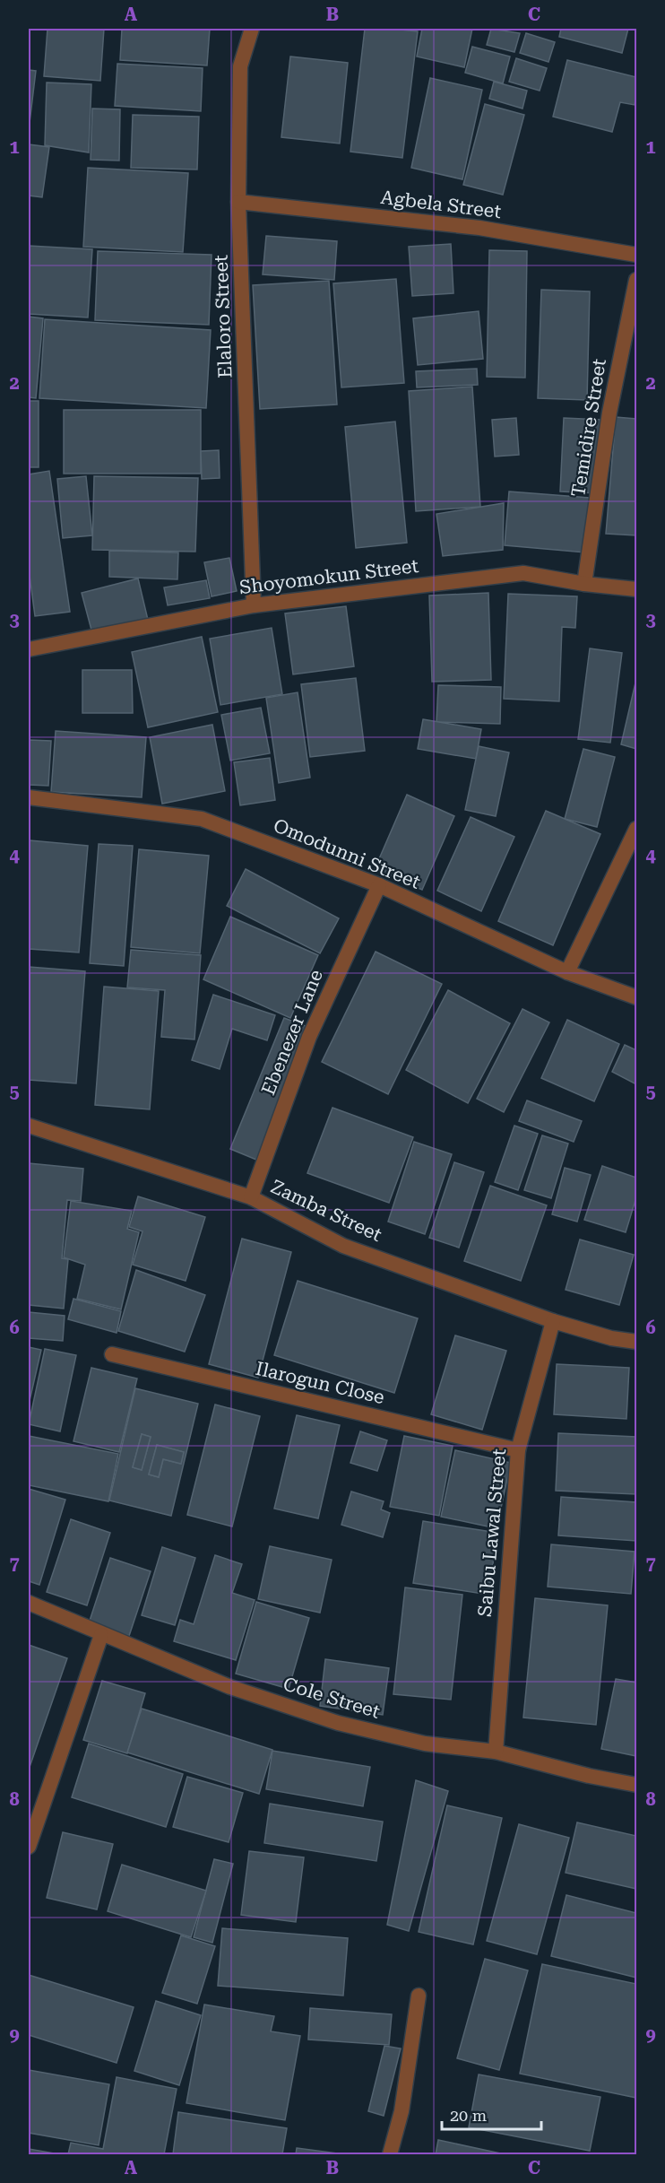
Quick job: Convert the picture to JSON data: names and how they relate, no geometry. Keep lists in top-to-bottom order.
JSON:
{
  "streets": {
    "street": [
      "Agbela Street",
      "Elaloro Street",
      "Temidire Street",
      "Shoyomokun Street",
      "Omodunni Street",
      "Ebenezer Lane",
      "Zamba Street",
      "Ilarogun Close",
      "Saibu Lawal Street",
      "Cole Street"
    ]
  },
  "crossings": [
    ["Agbela Street", "Elaloro Street"],
    ["Elaloro Street", "Shoyomokun Street"],
    ["Temidire Street", "Shoyomokun Street"],
    ["Omodunni Street", "Ebenezer Lane"],
    ["Ebenezer Lane", "Zamba Street"],
    ["Zamba Street", "Saibu Lawal Street"],
    ["Ilarogun Close", "Saibu Lawal Street"],
    ["Saibu Lawal Street", "Cole Street"]
  ],
  "scale_bar": "20 m",
  "grid": {
    "columns": ["A", "B", "C"],
    "rows": [
      "1",
      "2",
      "3",
      "4",
      "5",
      "6",
      "7",
      "8",
      "9"
    ]
  }
}
